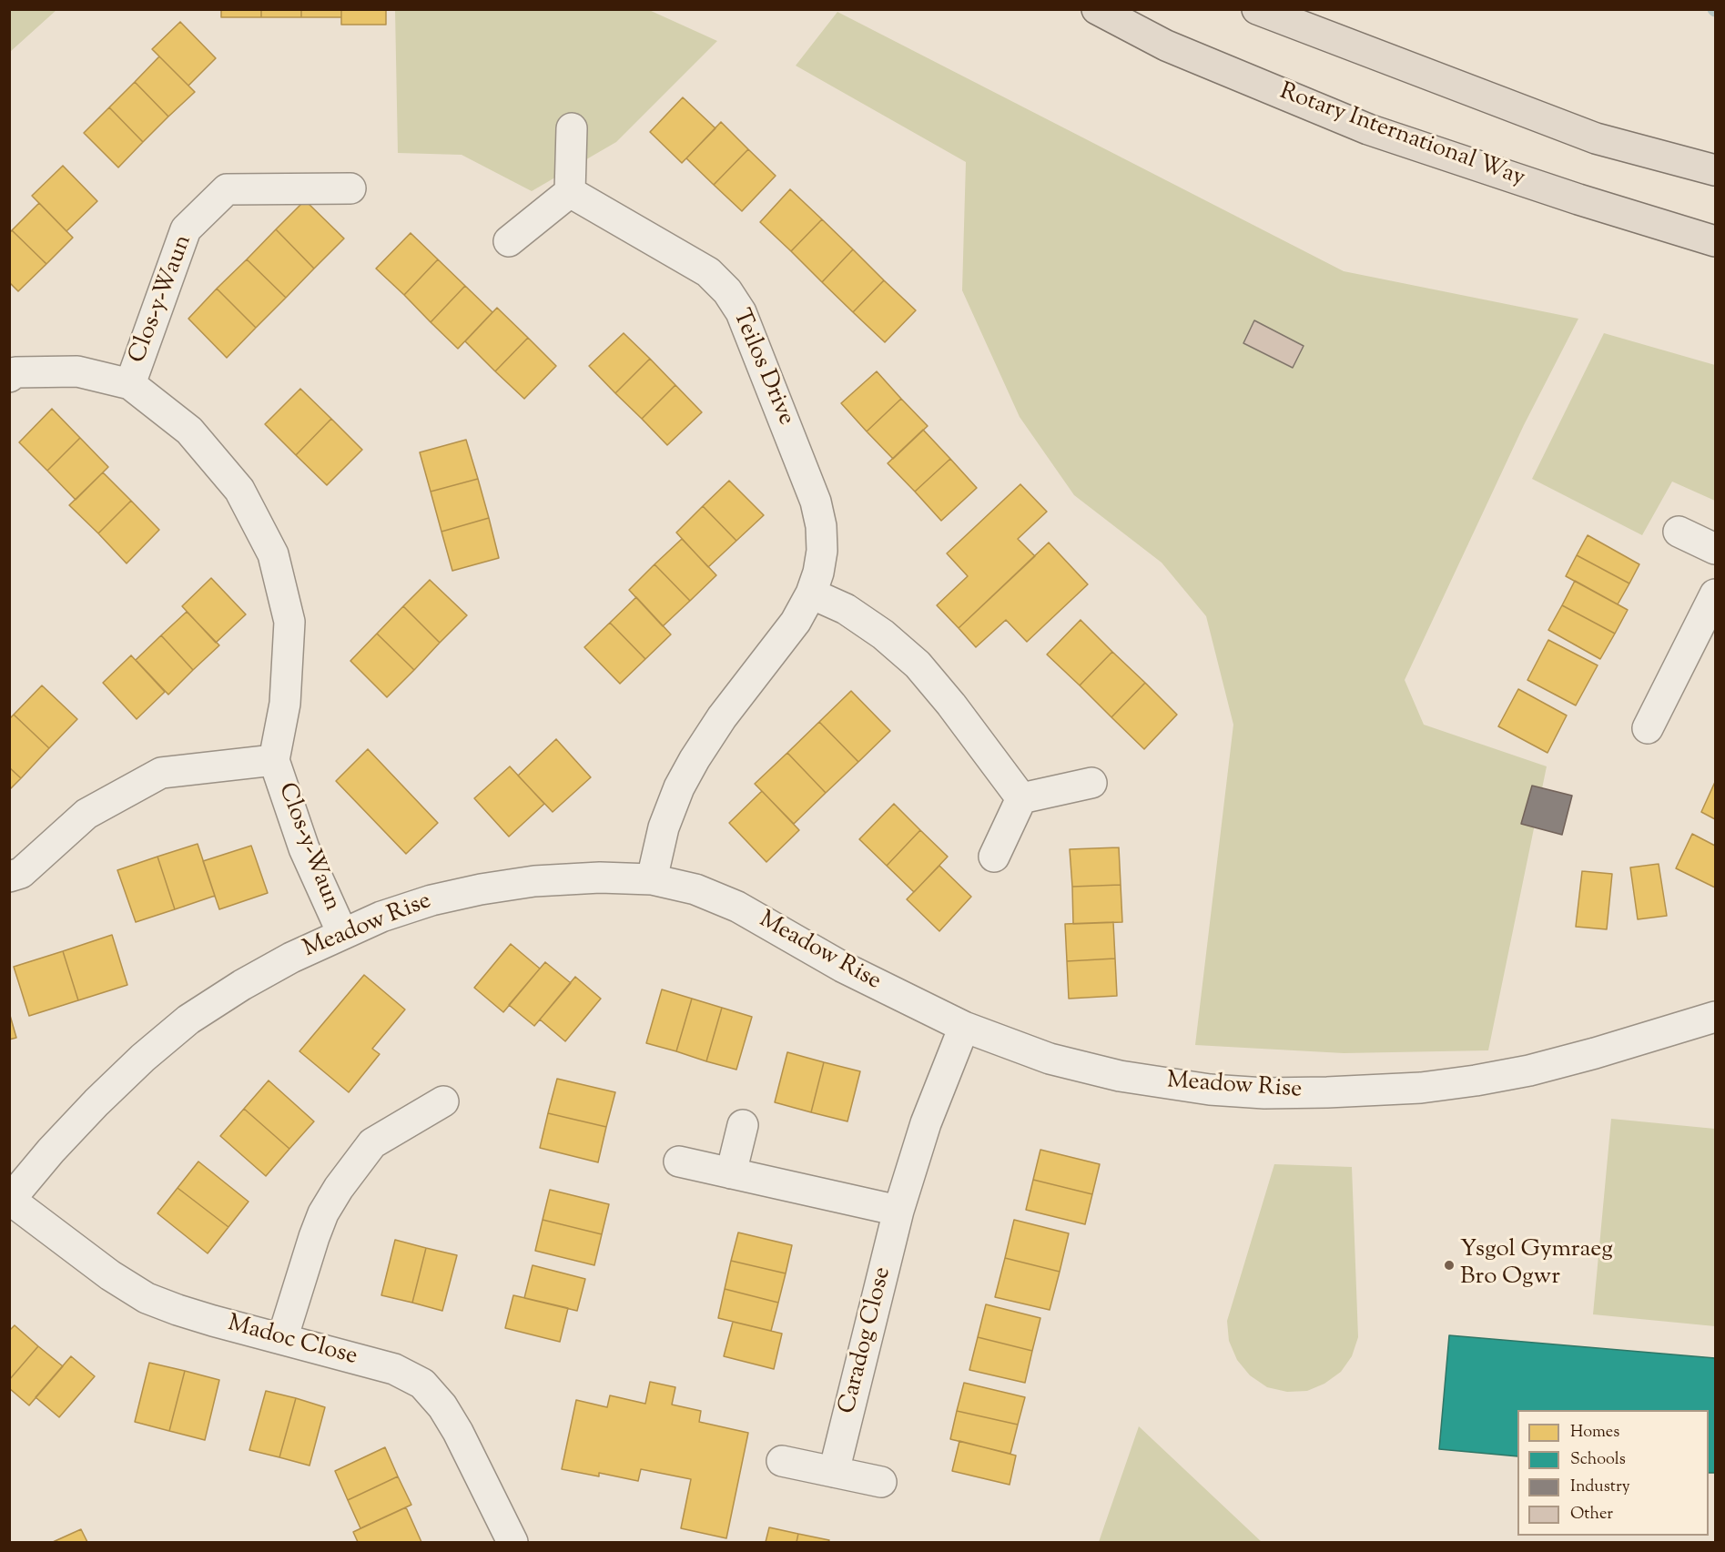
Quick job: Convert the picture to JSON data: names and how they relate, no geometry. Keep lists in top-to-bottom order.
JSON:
{
  "streets": {
    "main road": ["Rotary International Way"],
    "street": [
      "Clos-y-Waun",
      "Teilos Drive",
      "Meadow Rise",
      "Caradog Close",
      "Madoc Close"
    ]
  },
  "crossings": [
    ["Clos-y-Waun", "Meadow Rise"],
    ["Teilos Drive", "Meadow Rise"],
    ["Meadow Rise", "Caradog Close"],
    ["Meadow Rise", "Madoc Close"]
  ],
  "places": ["Ysgol Gymraeg Bro Ogwr"],
  "legend": [
    "Homes",
    "Schools",
    "Industry",
    "Other"
  ]
}
